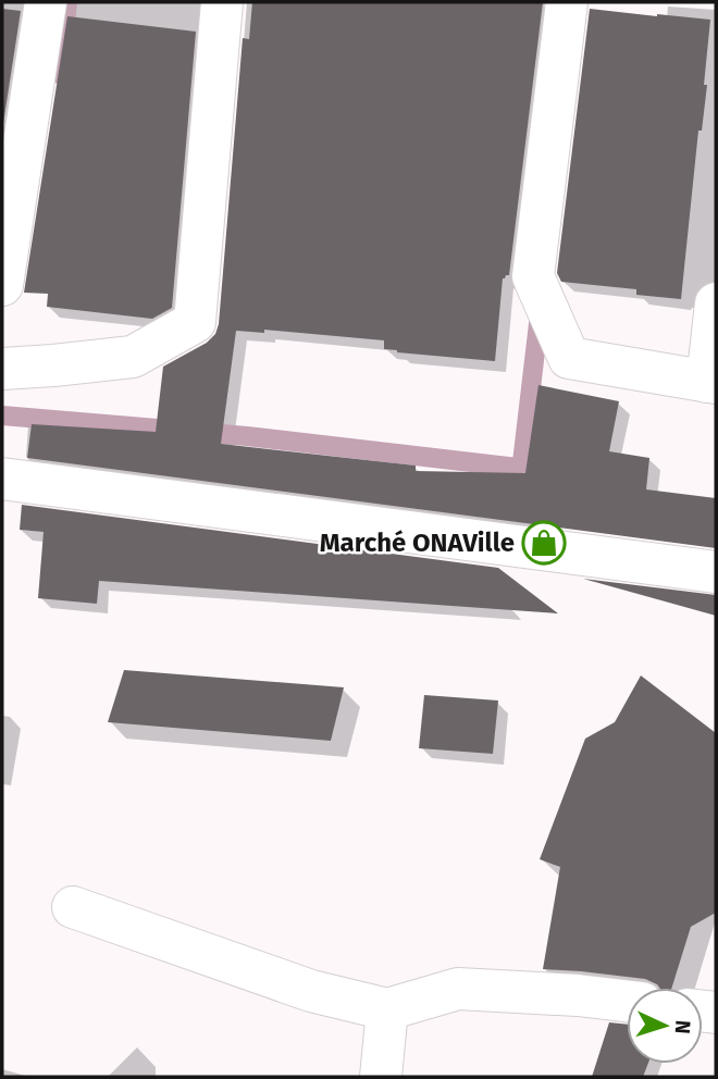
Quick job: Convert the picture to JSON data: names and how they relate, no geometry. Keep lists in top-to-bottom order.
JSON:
{
  "places": {
    "shop": ["Marché ONAVille"]
  },
  "north": "right"
}
